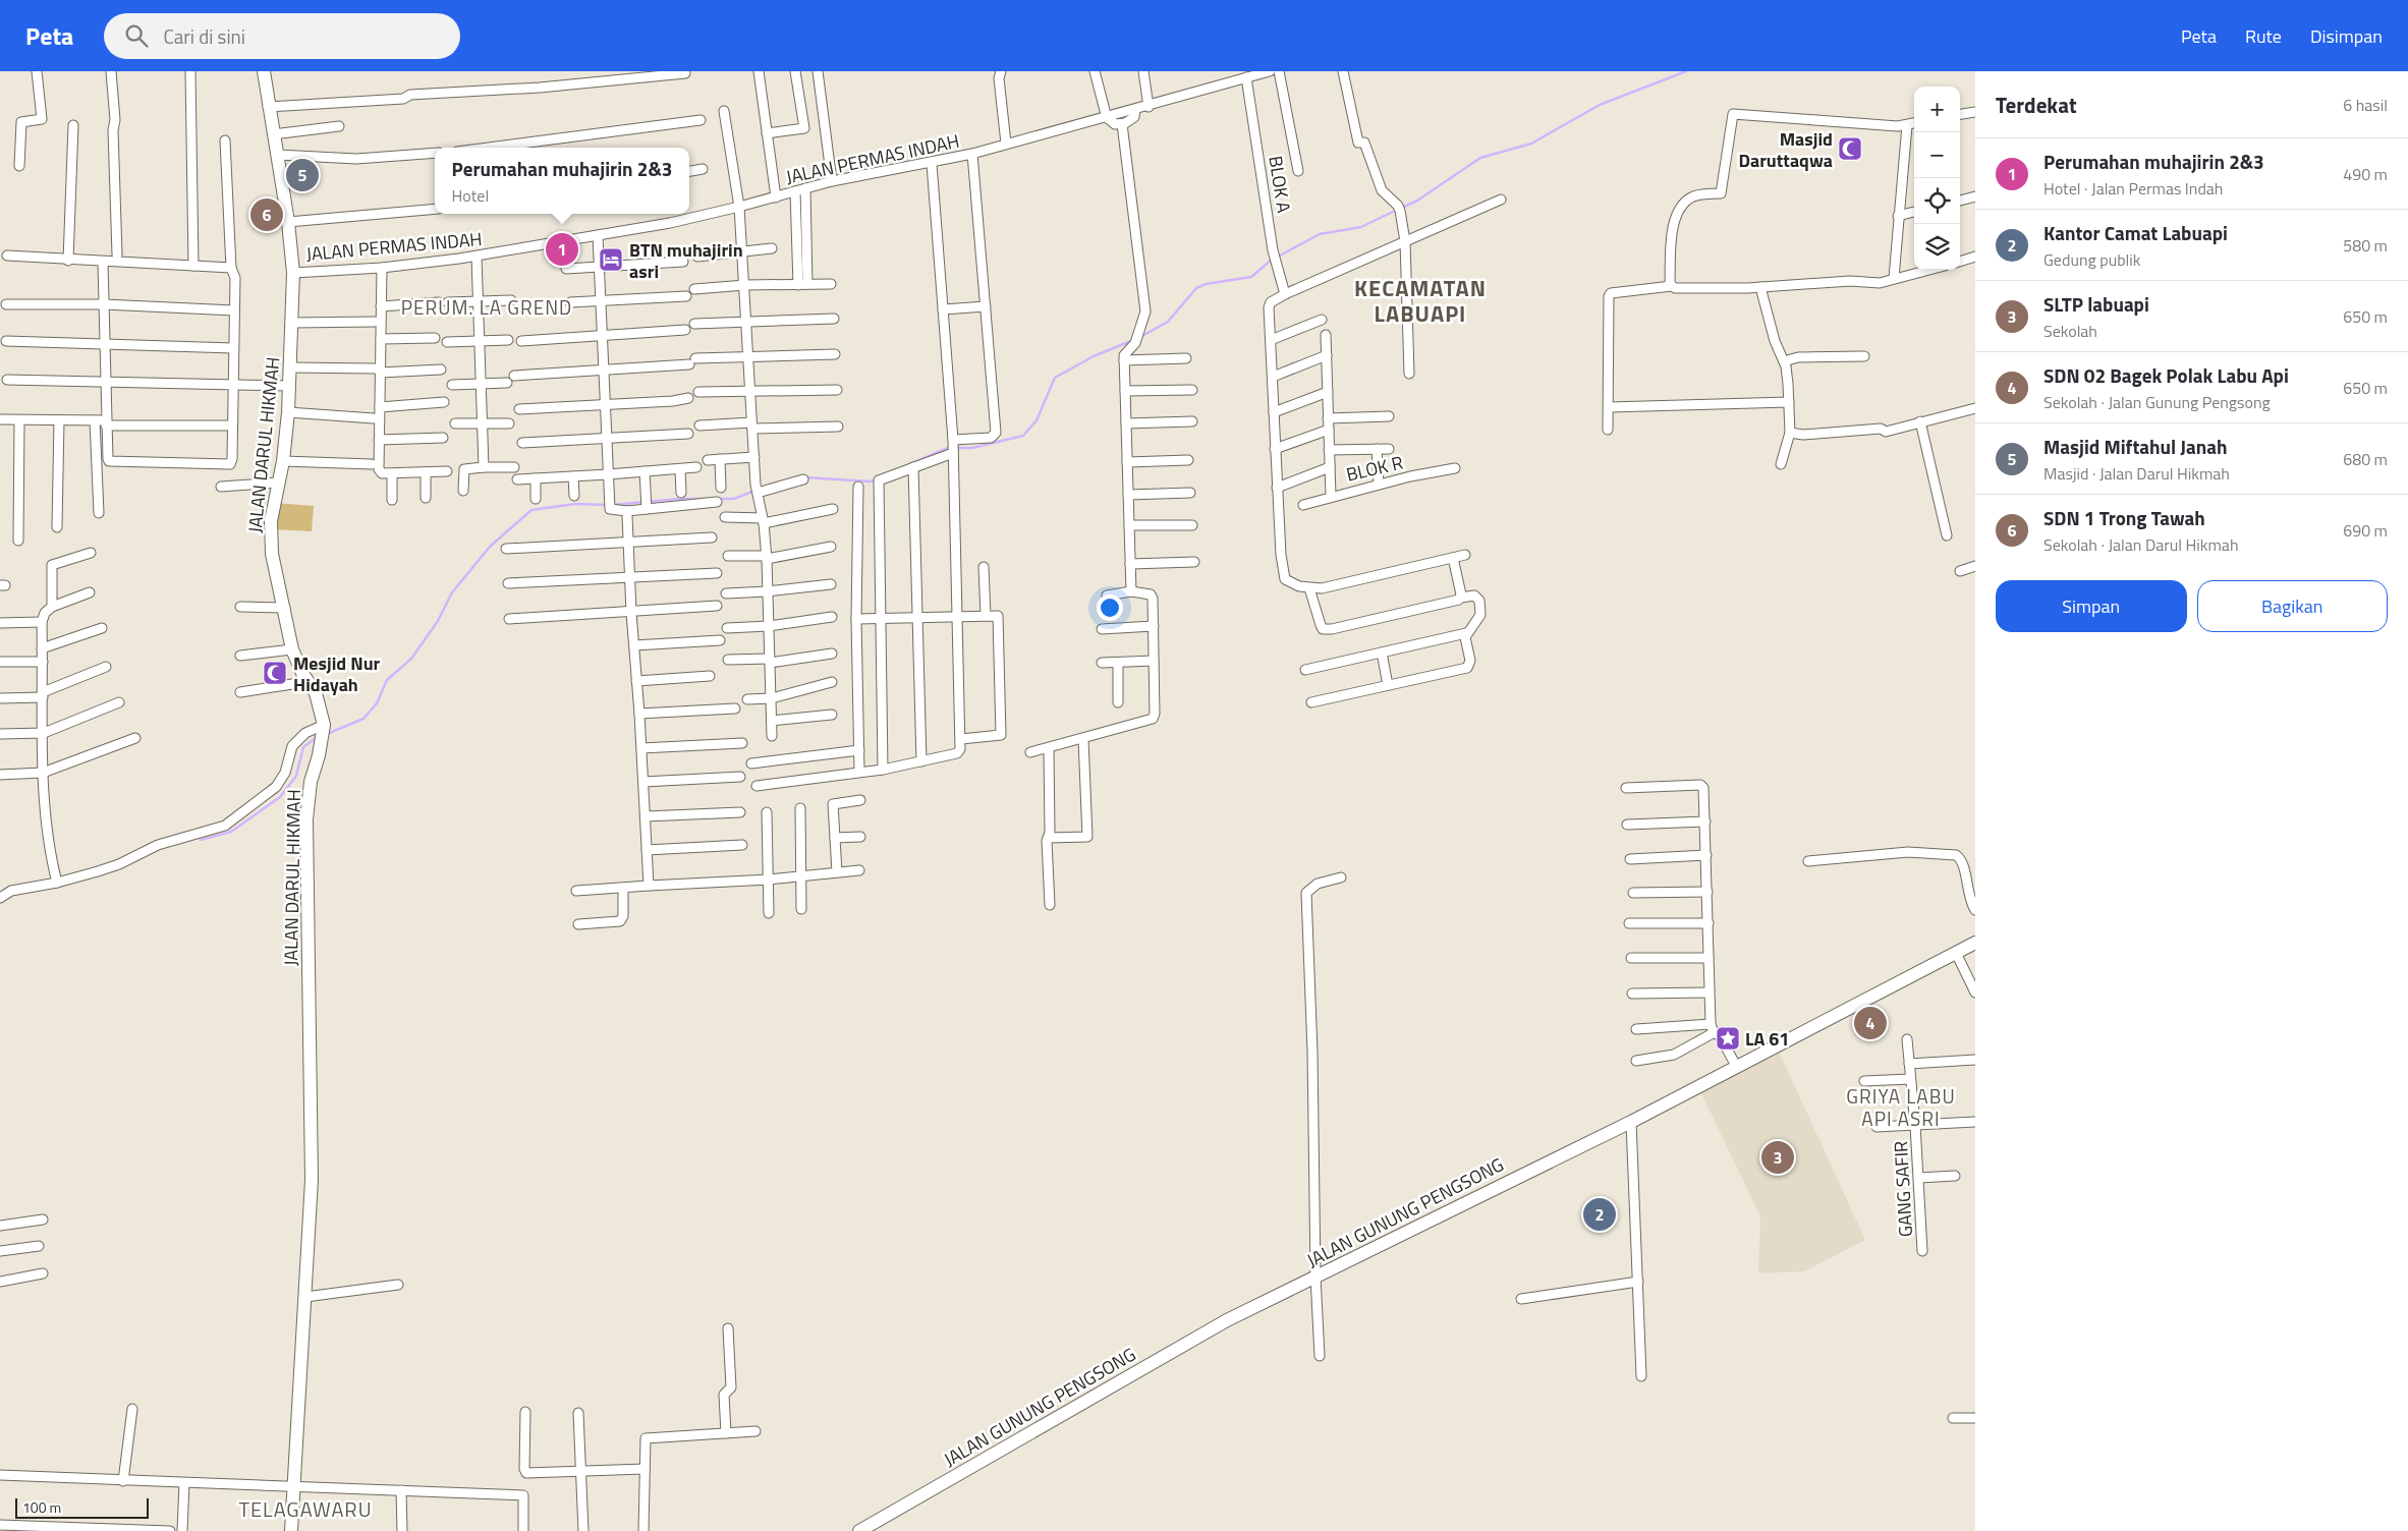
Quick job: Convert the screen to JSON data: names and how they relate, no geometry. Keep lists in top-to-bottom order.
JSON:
{
  "streets": {
    "street": [
      "JALAN PERMAS INDAH",
      "BLOK A",
      "JALAN DARUL HIKMAH",
      "BLOK R",
      "GANG SAFIR",
      "JALAN GUNUNG PENGSONG"
    ]
  },
  "crossings": [
    ["JALAN PERMAS INDAH", "BLOK A"],
    ["JALAN PERMAS INDAH", "JALAN DARUL HIKMAH"]
  ],
  "districts": [
    "KECAMATAN LABUAPI",
    "PERUM. LA GREND",
    "GRIYA LABU API ASRI",
    "TELAGAWARU"
  ],
  "places": {
    "mosque": ["Masjid Daruttaqwa", "Mesjid Nur Hidayah"],
    "hotel": ["BTN muhajirin asri"],
    "place": ["LA 61"]
  },
  "scale_bar": "100 m",
  "page": {
    "header": "Peta",
    "search": "Cari di sini",
    "nav": ["Peta", "Rute", "Disimpan"],
    "heading": ["Terdekat", "6 hasil"],
    "map_buttons": ["+", "−"],
    "list": [
      {
        "mark": "1",
        "name": "Perumahan muhajirin 2&3",
        "note": "Hotel · Jalan Permas Indah",
        "value": "490 m"
      },
      {
        "mark": "2",
        "name": "Kantor Camat Labuapi",
        "note": "Gedung publik",
        "value": "580 m"
      },
      {
        "mark": "3",
        "name": "SLTP labuapi",
        "note": "Sekolah",
        "value": "650 m"
      },
      {
        "mark": "4",
        "name": "SDN 02 Bagek Polak Labu Api",
        "note": "Sekolah · Jalan Gunung Pengsong",
        "value": "650 m"
      },
      {
        "mark": "5",
        "name": "Masjid Miftahul Janah",
        "note": "Masjid · Jalan Darul Hikmah",
        "value": "680 m"
      },
      {
        "mark": "6",
        "name": "SDN 1 Trong Tawah",
        "note": "Sekolah · Jalan Darul Hikmah",
        "value": "690 m"
      }
    ],
    "popup": ["Perumahan muhajirin 2&3", "Hotel"],
    "pins": [
      "5",
      "6",
      "1",
      "4",
      "3",
      "2"
    ],
    "buttons": ["Simpan", "Bagikan"],
    "scale": "100 m"
  }
}
